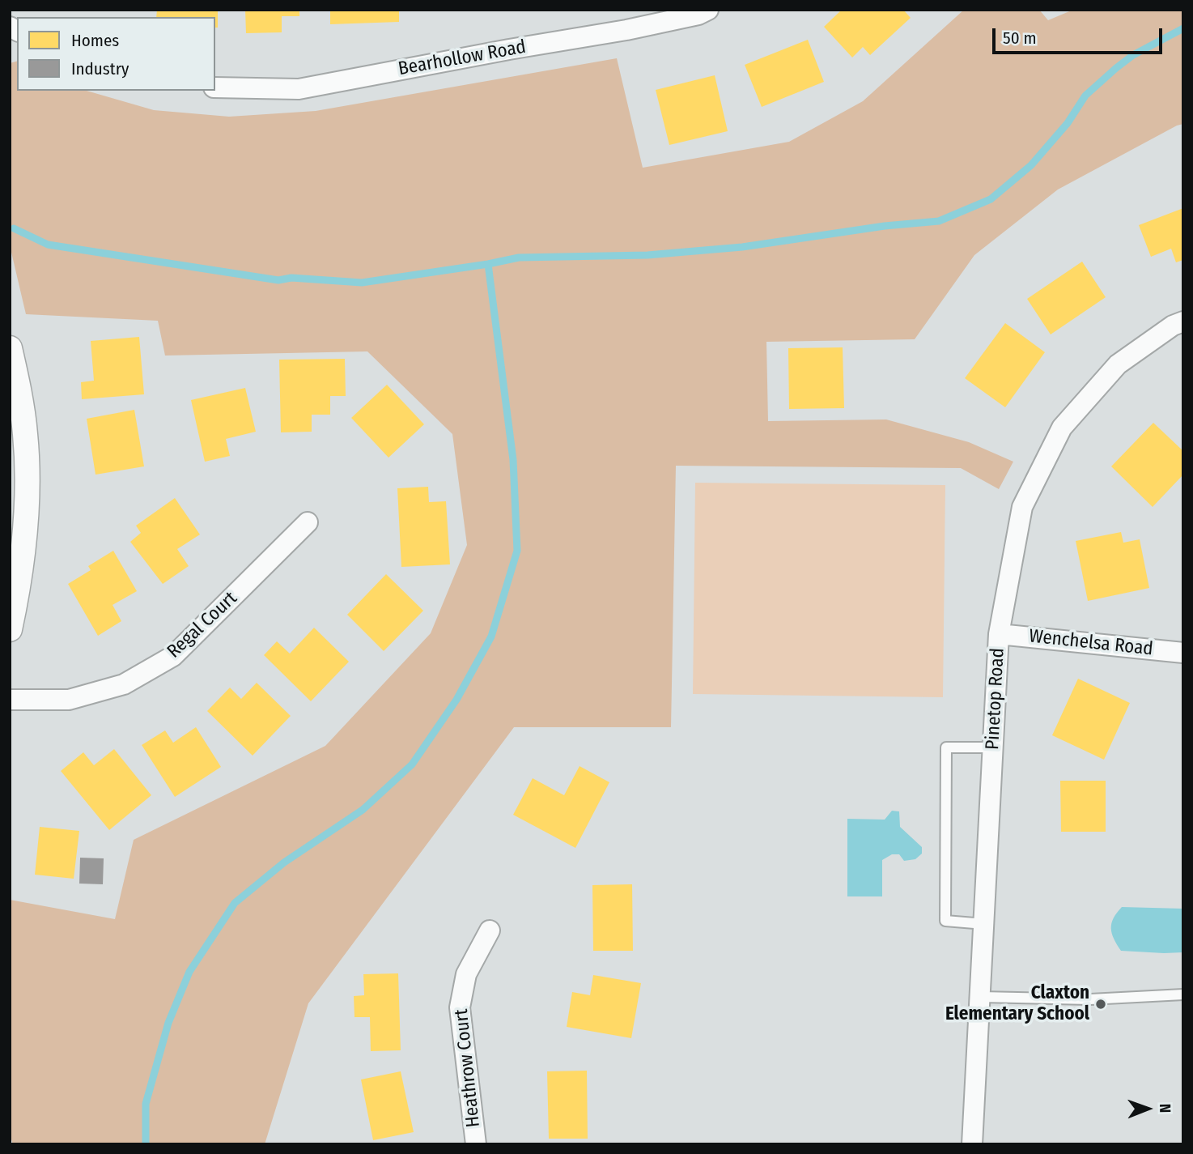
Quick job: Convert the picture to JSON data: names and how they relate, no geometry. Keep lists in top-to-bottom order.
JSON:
{
  "streets": {
    "street": [
      "Bearhollow Road",
      "Regal Court",
      "Wenchelsa Road",
      "Pinetop Road",
      "Heathrow Court"
    ]
  },
  "crossings": [
    ["Wenchelsa Road", "Pinetop Road"]
  ],
  "places": ["Claxton Elementary School"],
  "legend": ["Homes", "Industry"],
  "scale_bar": "50 m",
  "north": "right"
}
